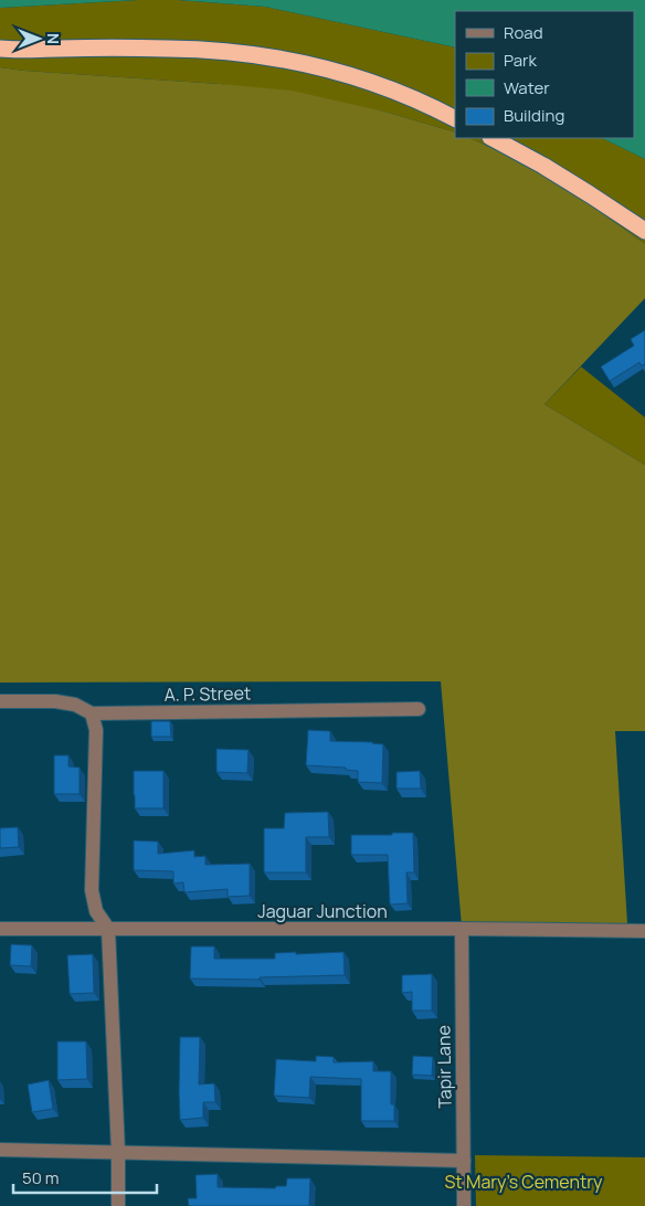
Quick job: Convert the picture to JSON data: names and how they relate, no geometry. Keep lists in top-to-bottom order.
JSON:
{
  "streets": {
    "street": ["A. P. Street", "Jaguar Junction", "Tapir Lane"]
  },
  "crossings": [
    ["Jaguar Junction", "Tapir Lane"]
  ],
  "parks": ["St Mary's Cementry"],
  "legend": [
    "Road",
    "Park",
    "Water",
    "Building"
  ],
  "scale_bar": "50 m",
  "north": "right"
}
